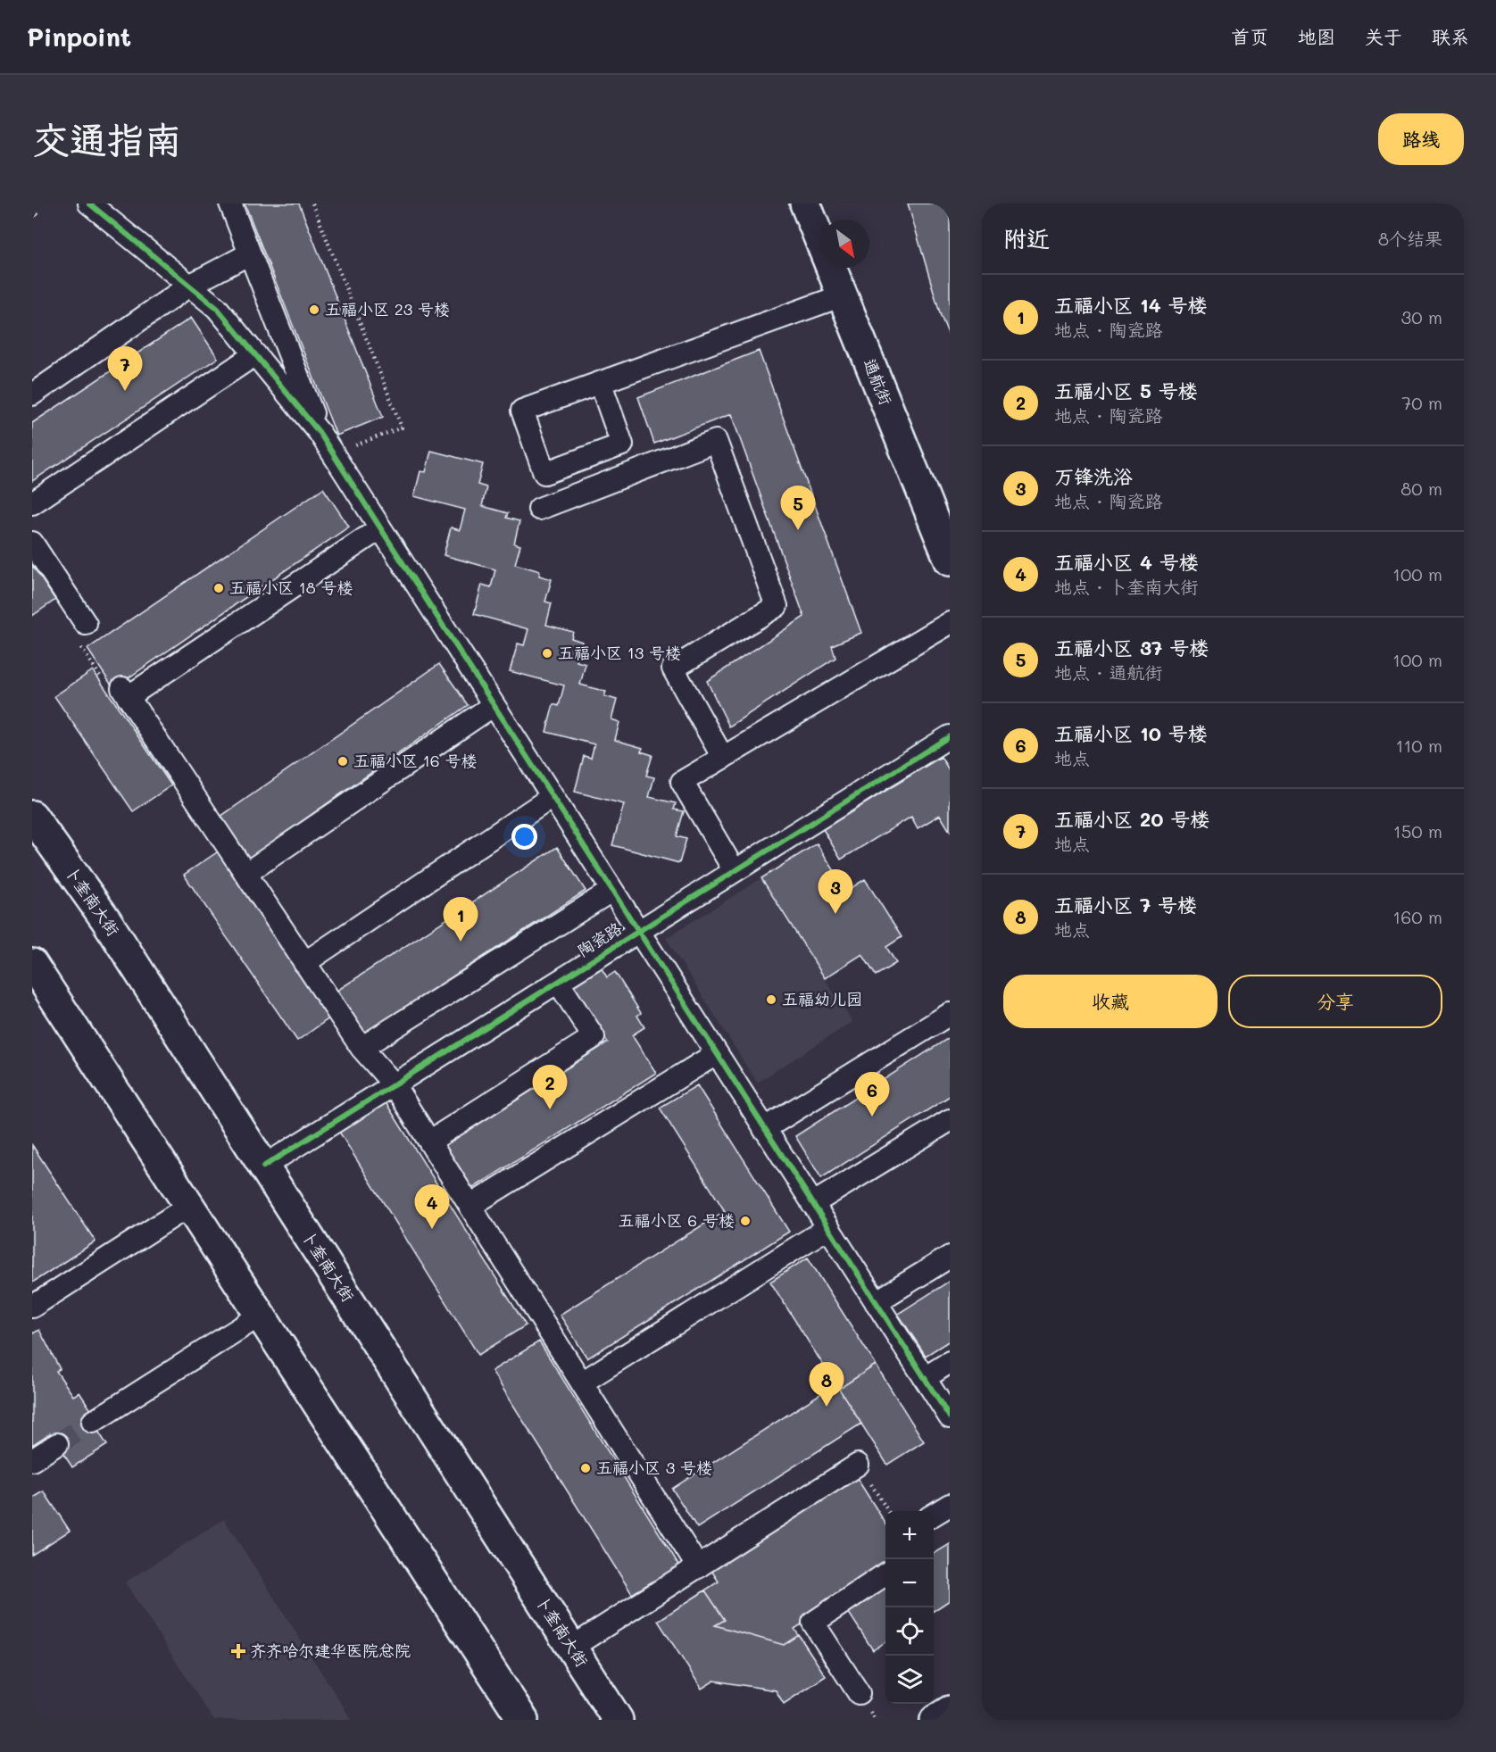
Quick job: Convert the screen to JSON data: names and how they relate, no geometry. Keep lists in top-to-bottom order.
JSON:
{
  "streets": {
    "main road": ["通航街", "卜奎南大街"],
    "street": ["陶瓷路"]
  },
  "crossings": [
    ["卜奎南大街", "陶瓷路"]
  ],
  "places": {
    "other": [
      "五福小区 23 号楼",
      "五福小区 18 号楼",
      "五福小区 13 号楼",
      "五福小区 16 号楼",
      "五福幼儿园",
      "五福小区 6 号楼",
      "五福小区 3 号楼"
    ],
    "health": ["齐齐哈尔建华医院总院"]
  },
  "north": "bottom right",
  "page": {
    "header": "Pinpoint",
    "nav": [
      "首页",
      "地图",
      "关于",
      "联系"
    ],
    "buttons": [
      "路线",
      ["收藏", "分享"]
    ],
    "title": "交通指南",
    "heading": ["附近", "8个结果"],
    "list": [
      {
        "mark": "1",
        "name": "五福小区 14 号楼",
        "note": "地点 · 陶瓷路",
        "value": "30 m"
      },
      {
        "mark": "2",
        "name": "五福小区 5 号楼",
        "note": "地点 · 陶瓷路",
        "value": "70 m"
      },
      {
        "mark": "3",
        "name": "万锋洗浴",
        "note": "地点 · 陶瓷路",
        "value": "80 m"
      },
      {
        "mark": "4",
        "name": "五福小区 4 号楼",
        "note": "地点 · 卜奎南大街",
        "value": "100 m"
      },
      {
        "mark": "5",
        "name": "五福小区 37 号楼",
        "note": "地点 · 通航街",
        "value": "100 m"
      },
      {
        "mark": "6",
        "name": "五福小区 10 号楼",
        "note": "地点",
        "value": "110 m"
      },
      {
        "mark": "7",
        "name": "五福小区 20 号楼",
        "note": "地点",
        "value": "150 m"
      },
      {
        "mark": "8",
        "name": "五福小区 7 号楼",
        "note": "地点",
        "value": "160 m"
      }
    ],
    "pins": [
      "7",
      "5",
      "3",
      "1",
      "2",
      "6",
      "4",
      "8"
    ],
    "map_buttons": ["+", "−"]
  }
}
